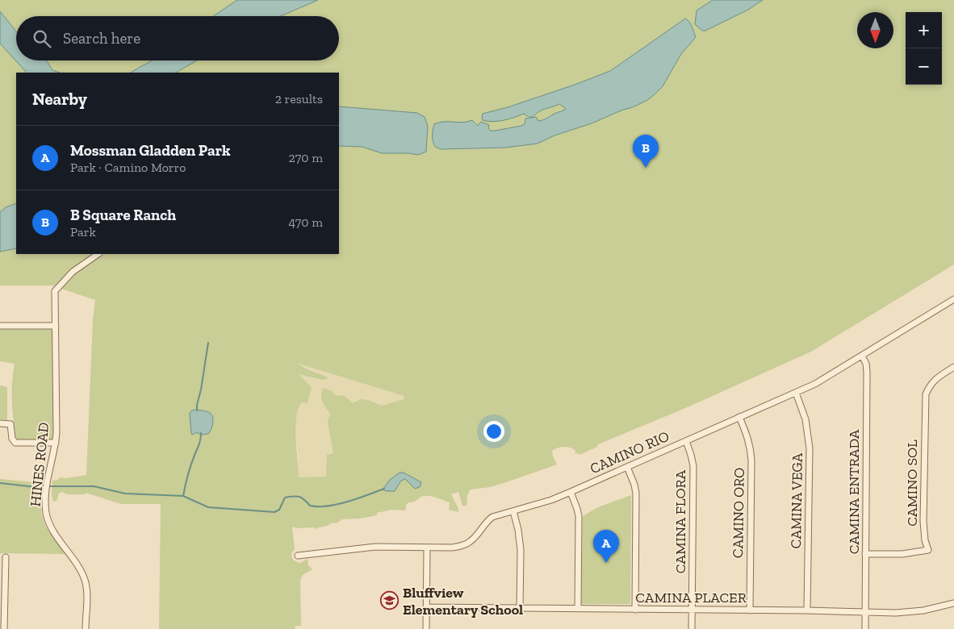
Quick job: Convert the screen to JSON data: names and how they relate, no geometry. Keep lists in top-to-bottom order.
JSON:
{
  "streets": {
    "street": [
      "CAMINO RIO",
      "HINES ROAD",
      "CAMINO SOL",
      "CAMINA ENTRADA",
      "CAMINA VEGA",
      "CAMINO ORO",
      "CAMINA FLORA",
      "CAMINA PLACER"
    ]
  },
  "crossings": [
    ["CAMINO RIO", "CAMINA ENTRADA"],
    ["CAMINO RIO", "CAMINA VEGA"],
    ["CAMINO RIO", "CAMINO ORO"],
    ["CAMINO RIO", "CAMINA FLORA"],
    ["CAMINO SOL", "CAMINA ENTRADA"],
    ["CAMINA ENTRADA", "CAMINA PLACER"],
    ["CAMINA VEGA", "CAMINA PLACER"],
    ["CAMINO ORO", "CAMINA PLACER"],
    ["CAMINA FLORA", "CAMINA PLACER"]
  ],
  "places": {
    "school or university": ["Bluffview Elementary School"]
  },
  "north": "bottom",
  "page": {
    "map_buttons": ["+", "−"],
    "search": "Search here",
    "heading": ["Nearby", "2 results"],
    "list": [
      {
        "mark": "A",
        "name": "Mossman Gladden Park",
        "note": "Park · Camino Morro",
        "value": "270 m"
      },
      {
        "mark": "B",
        "name": "B Square Ranch",
        "note": "Park",
        "value": "470 m"
      }
    ],
    "pins": ["B", "A"]
  }
}
